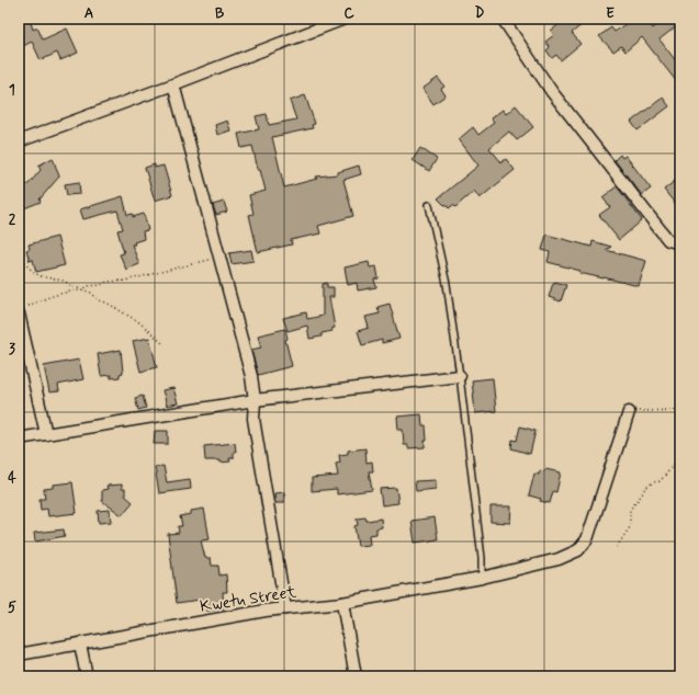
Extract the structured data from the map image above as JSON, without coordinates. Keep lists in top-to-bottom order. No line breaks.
{"streets":{"street":["Kwetu Street"]},"grid":{"columns":["A","B","C","D","E"],"rows":["1","2","3","4","5"]}}
